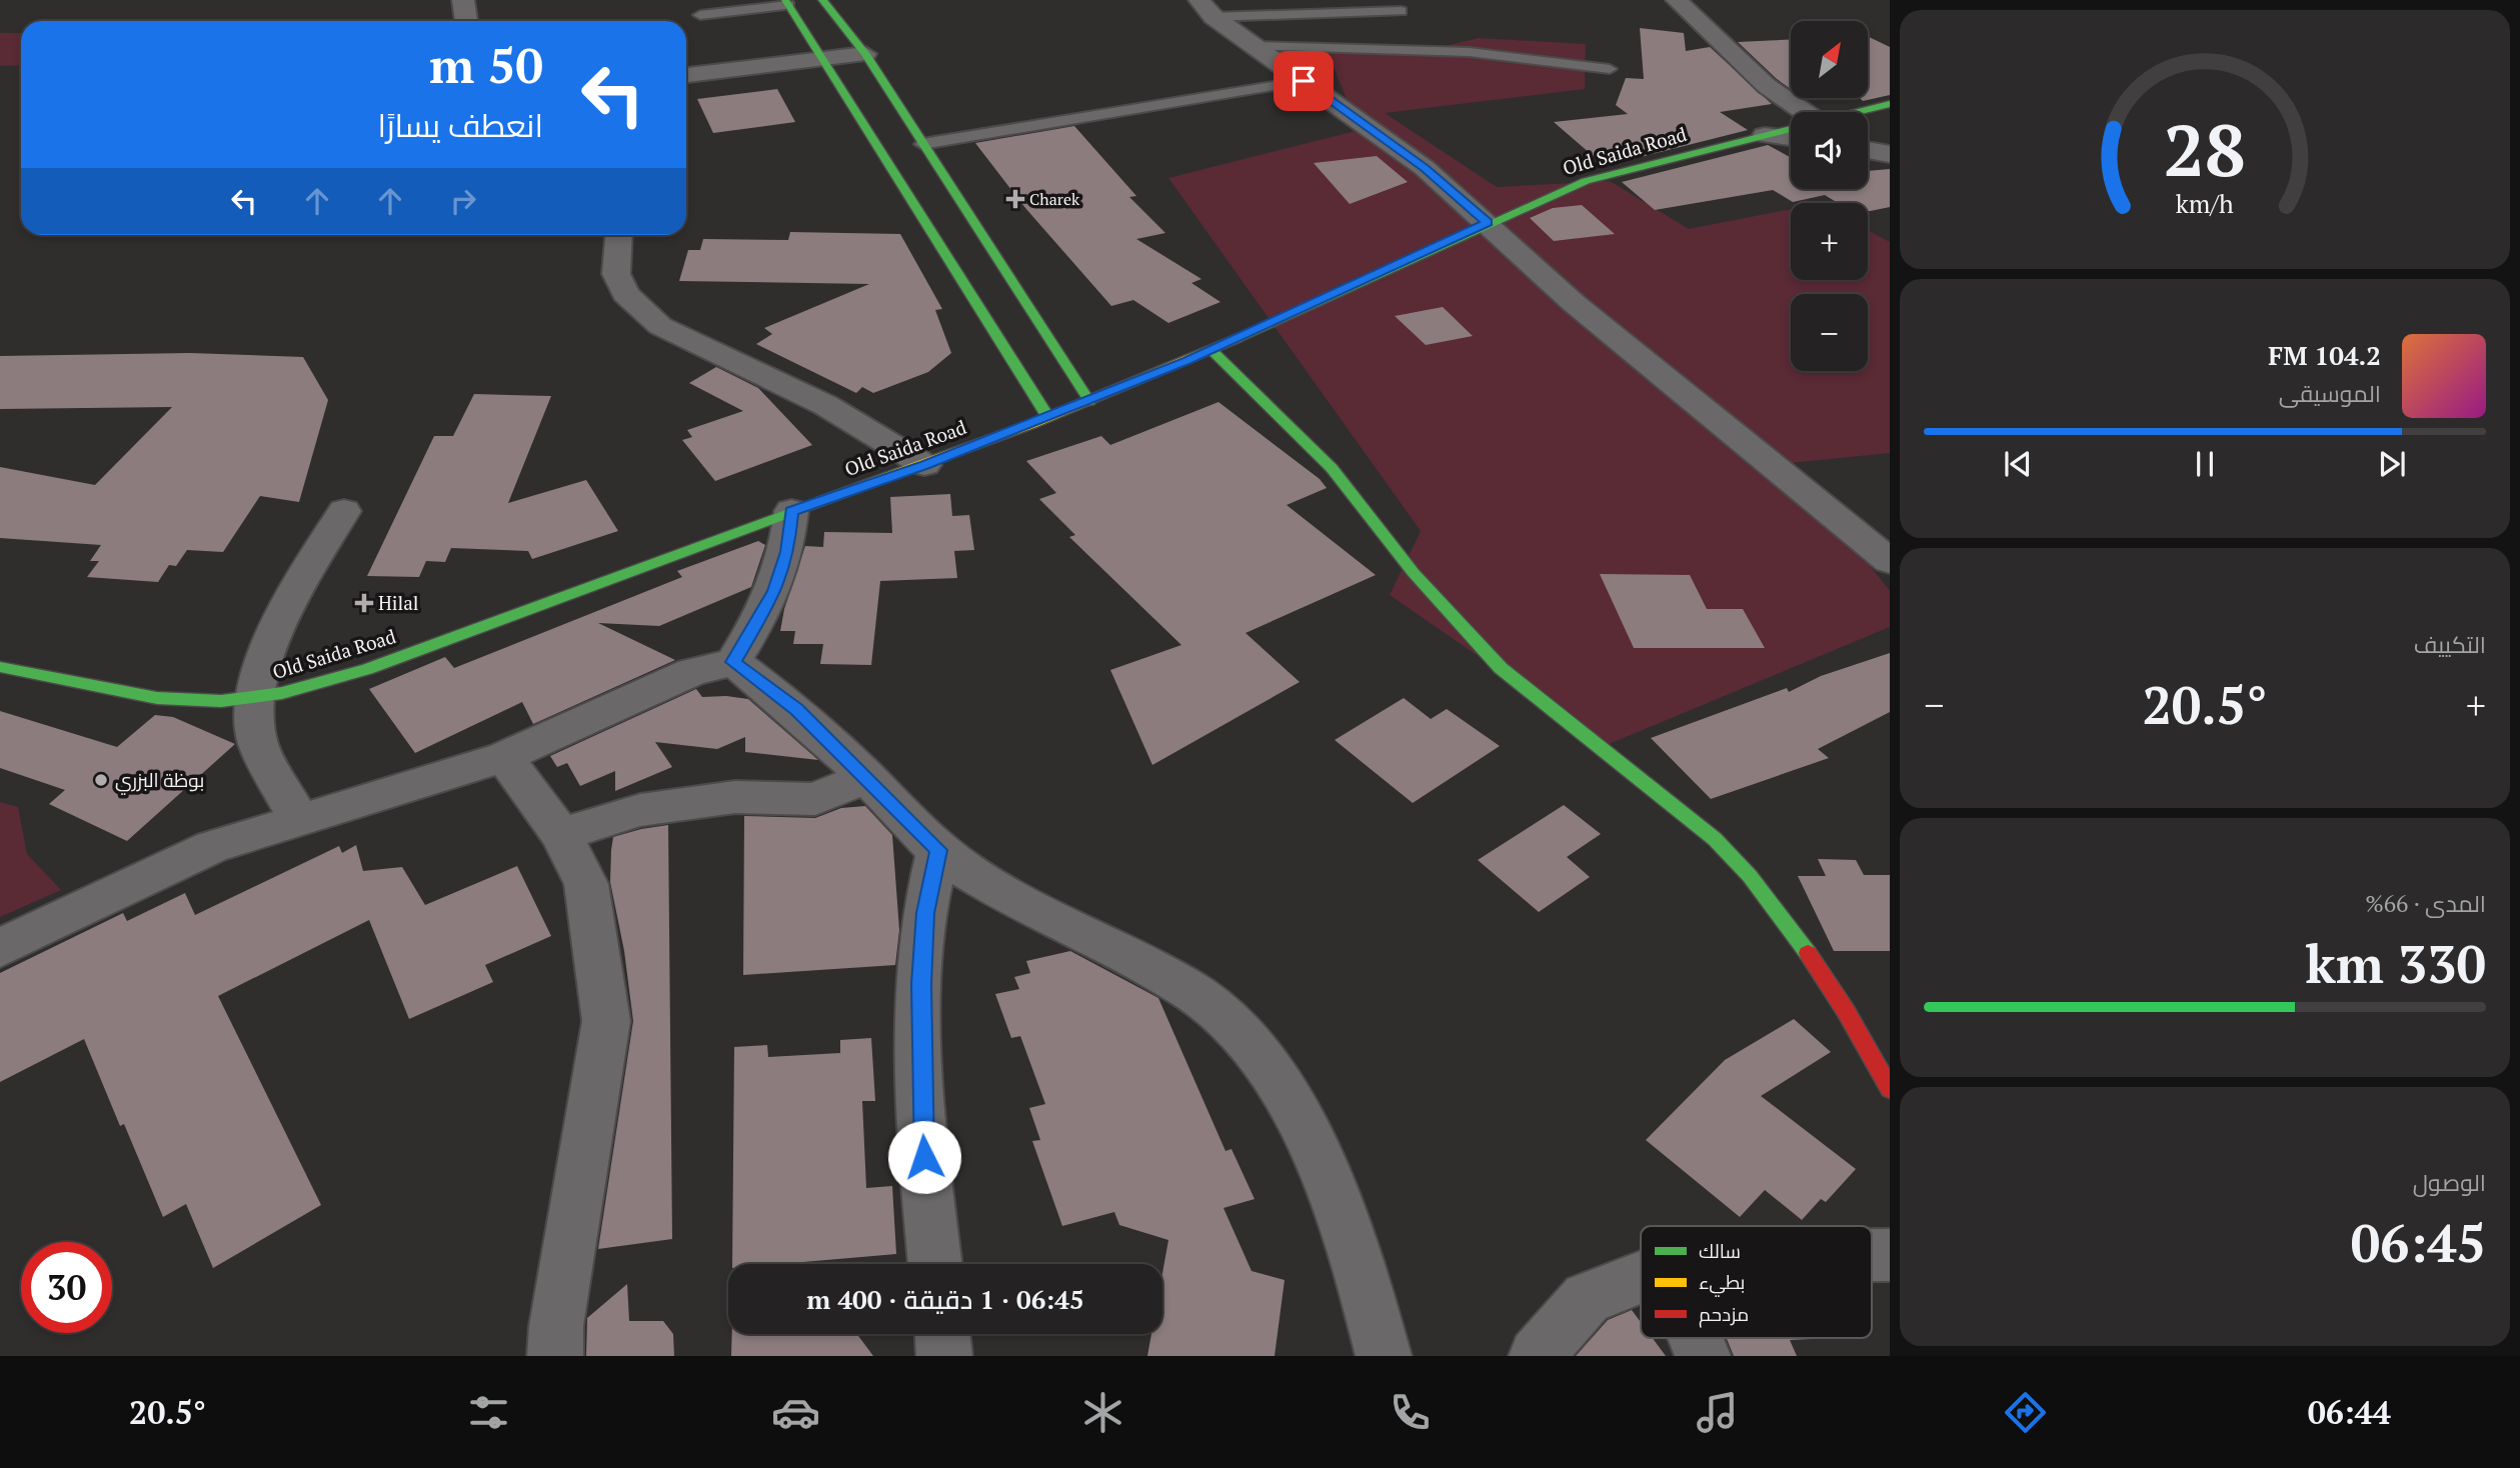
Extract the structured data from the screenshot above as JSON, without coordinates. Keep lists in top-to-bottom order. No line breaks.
{"streets":{"main road":["Old Saida Road"]},"places":{"health":["Charek","Hilal"],"other":["بوظة البزري"]},"legend":["سالك","بطيء","مزدحم"],"north":"top right","page":{"map_buttons":["+","−"],"turn":["50 m","انعطف يسارًا"],"song":["104.2 FM","الموسيقى"],"tile":["التكييف",["المدى · 66%","330 km"],["الوصول","06:45"]],"heat":["−","20.5°","+"],"limit":"30","trip":"06:45 · 1 دقيقة · 400 m","tabs":["06:44","20.5°"],"gauge":["28","km/h"]}}
